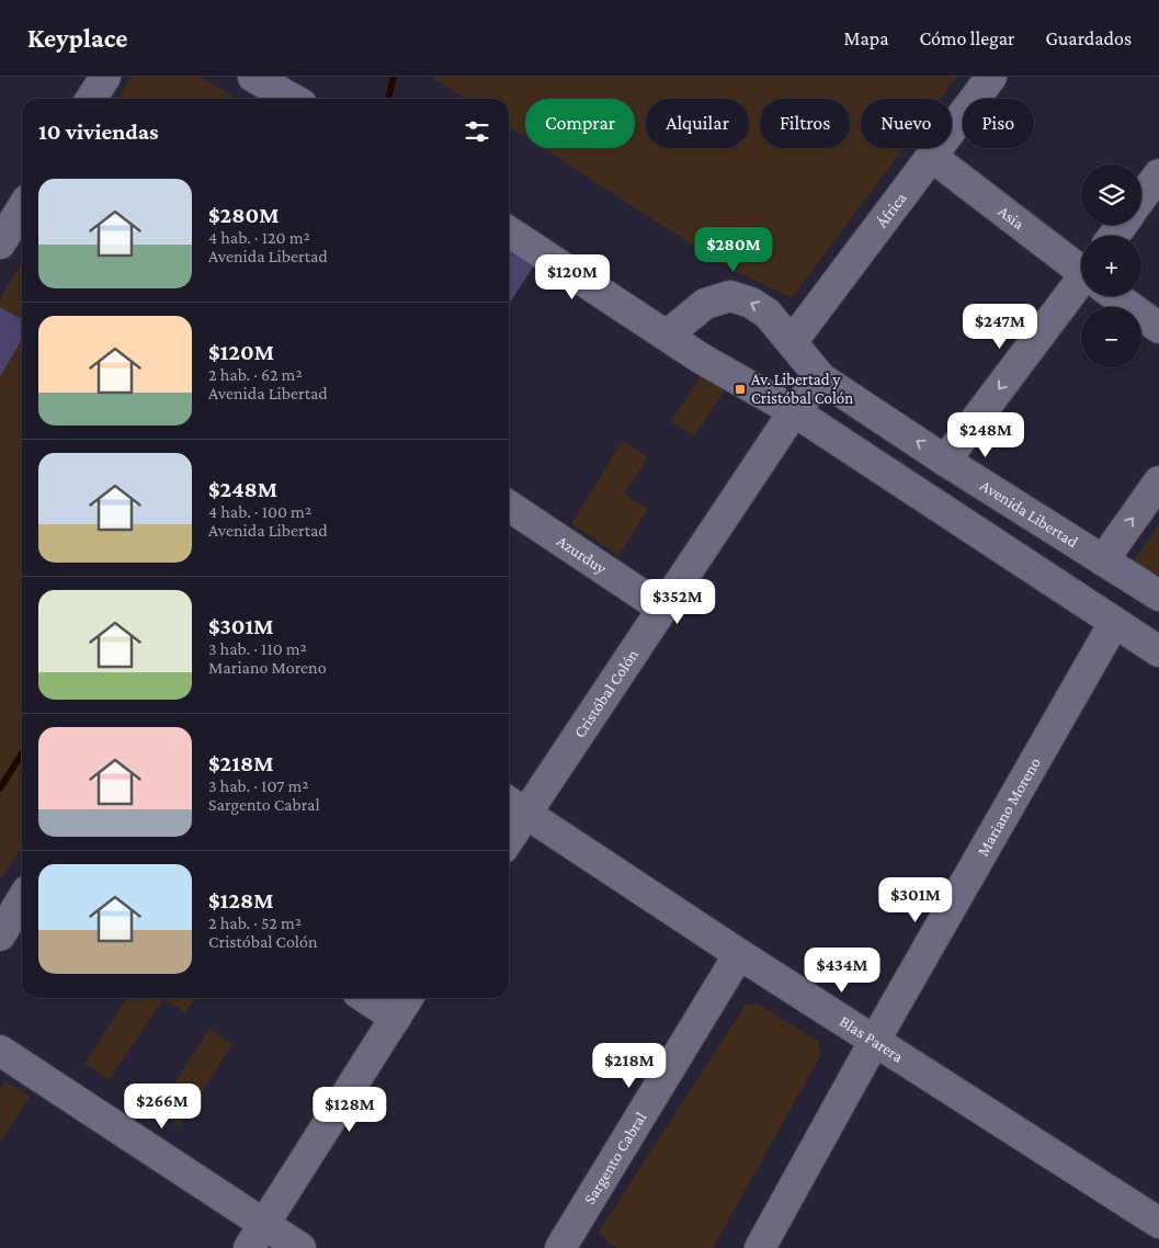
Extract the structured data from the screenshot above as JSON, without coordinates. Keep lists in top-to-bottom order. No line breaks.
{"streets":{"street":["África","Asia","Avenida Libertad","Azurduy","Cristóbal Colón","Mariano Moreno","Blas Parera","Sargento Cabral"]},"crossings":[["África","Asia"],["África","Avenida Libertad"],["Avenida Libertad","Cristóbal Colón"],["Azurduy","Cristóbal Colón"],["Cristóbal Colón","Blas Parera"],["Mariano Moreno","Blas Parera"],["Blas Parera","Sargento Cabral"]],"places":{"transit":["Av. Libertad y Cristóbal Colón"]},"page":{"header":"Keyplace","nav":["Mapa","Cómo llegar","Guardados"],"chip":["Comprar","Alquilar","Filtros","Nuevo","Piso"],"heading":"10 viviendas","map_buttons":["+","−"],"list":[{"name":"$280M","note":"4 hab. · 120 m² · Avenida Libertad"},{"name":"$120M","note":"2 hab. · 62 m² · Avenida Libertad"},{"name":"$248M","note":"4 hab. · 100 m² · Avenida Libertad"},{"name":"$301M","note":"3 hab. · 110 m² · Mariano Moreno"},{"name":"$218M","note":"3 hab. · 107 m² · Sargento Cabral"},{"name":"$128M","note":"2 hab. · 52 m² · Cristóbal Colón"}],"price":["$280M","$120M","$247M","$248M","$352M","$301M","$434M","$218M","$266M","$128M"]}}
